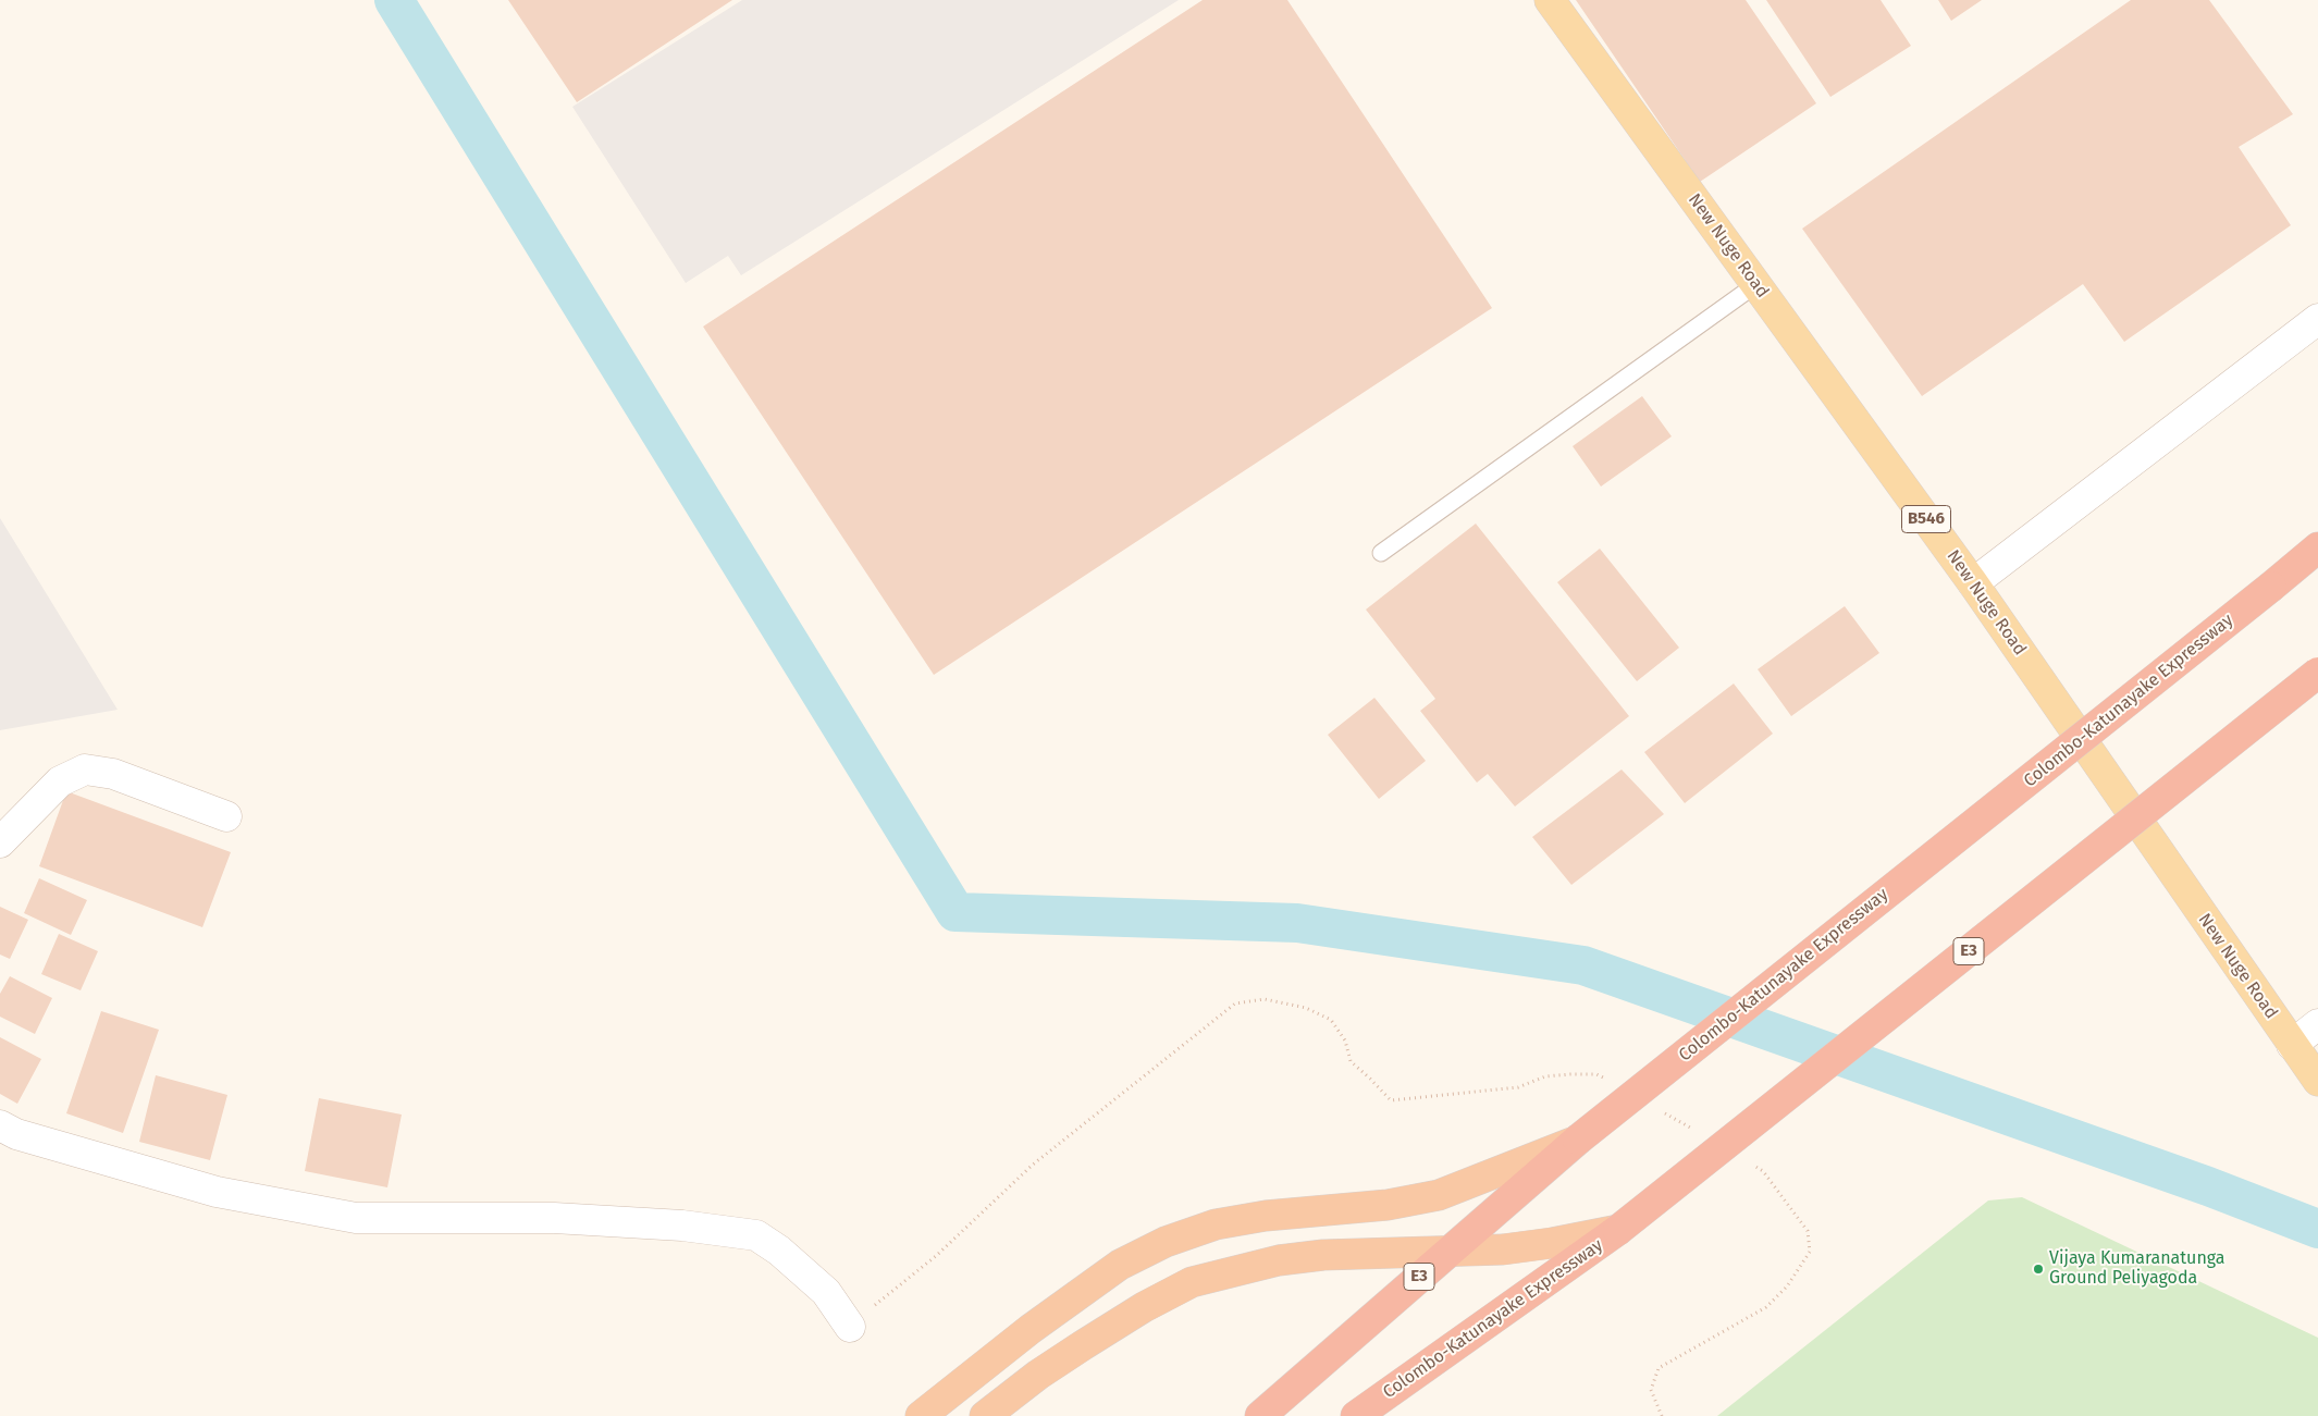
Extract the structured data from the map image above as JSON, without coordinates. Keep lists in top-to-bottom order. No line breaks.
{"streets":{"highway":["Colombo-Katunayake Expressway","E3"],"main road":["New Nuge Road","B546"]},"places":["Vijaya Kumaranatunga Ground Peliyagoda"]}
